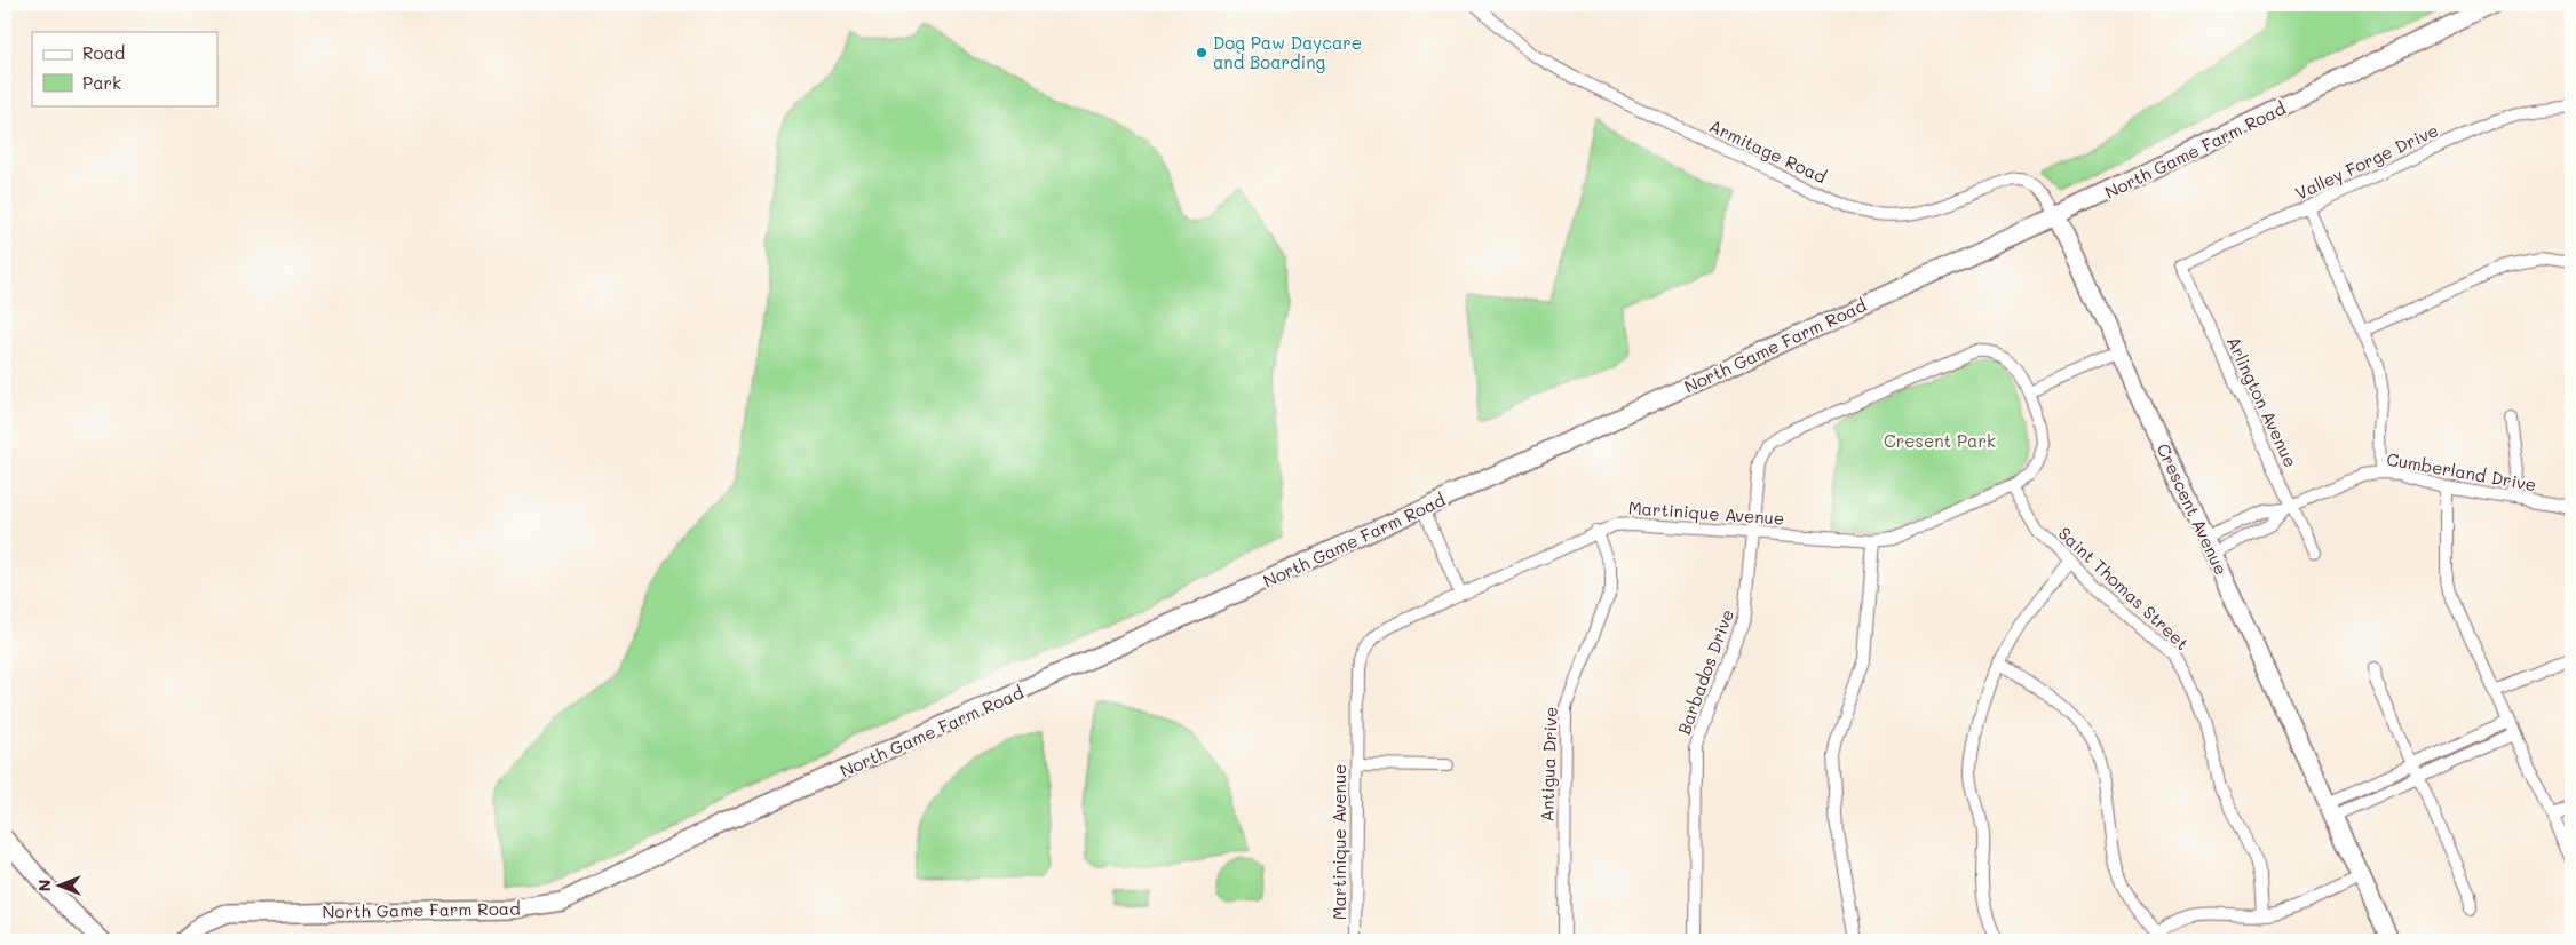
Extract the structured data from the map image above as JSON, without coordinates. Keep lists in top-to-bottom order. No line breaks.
{"streets":{"main road":["North Game Farm Road","Crescent Avenue"],"street":["Armitage Road","Valley Forge Drive","Arlington Avenue","Cumberland Drive","Martinique Avenue","Saint Thomas Street","Barbados Drive","Antigua Drive"]},"crossings":[["North Game Farm Road","Armitage Road"],["North Game Farm Road","Crescent Avenue"],["Armitage Road","Crescent Avenue"],["Valley Forge Drive","Arlington Avenue"],["Arlington Avenue","Cumberland Drive"],["Cumberland Drive","Crescent Avenue"],["Martinique Avenue","Saint Thomas Street"],["Martinique Avenue","Barbados Drive"],["Martinique Avenue","Antigua Drive"]],"parks":["Cresent Park"],"places":["Dog Paw Daycare and Boarding"],"legend":["Road","Park"],"north":"left"}
